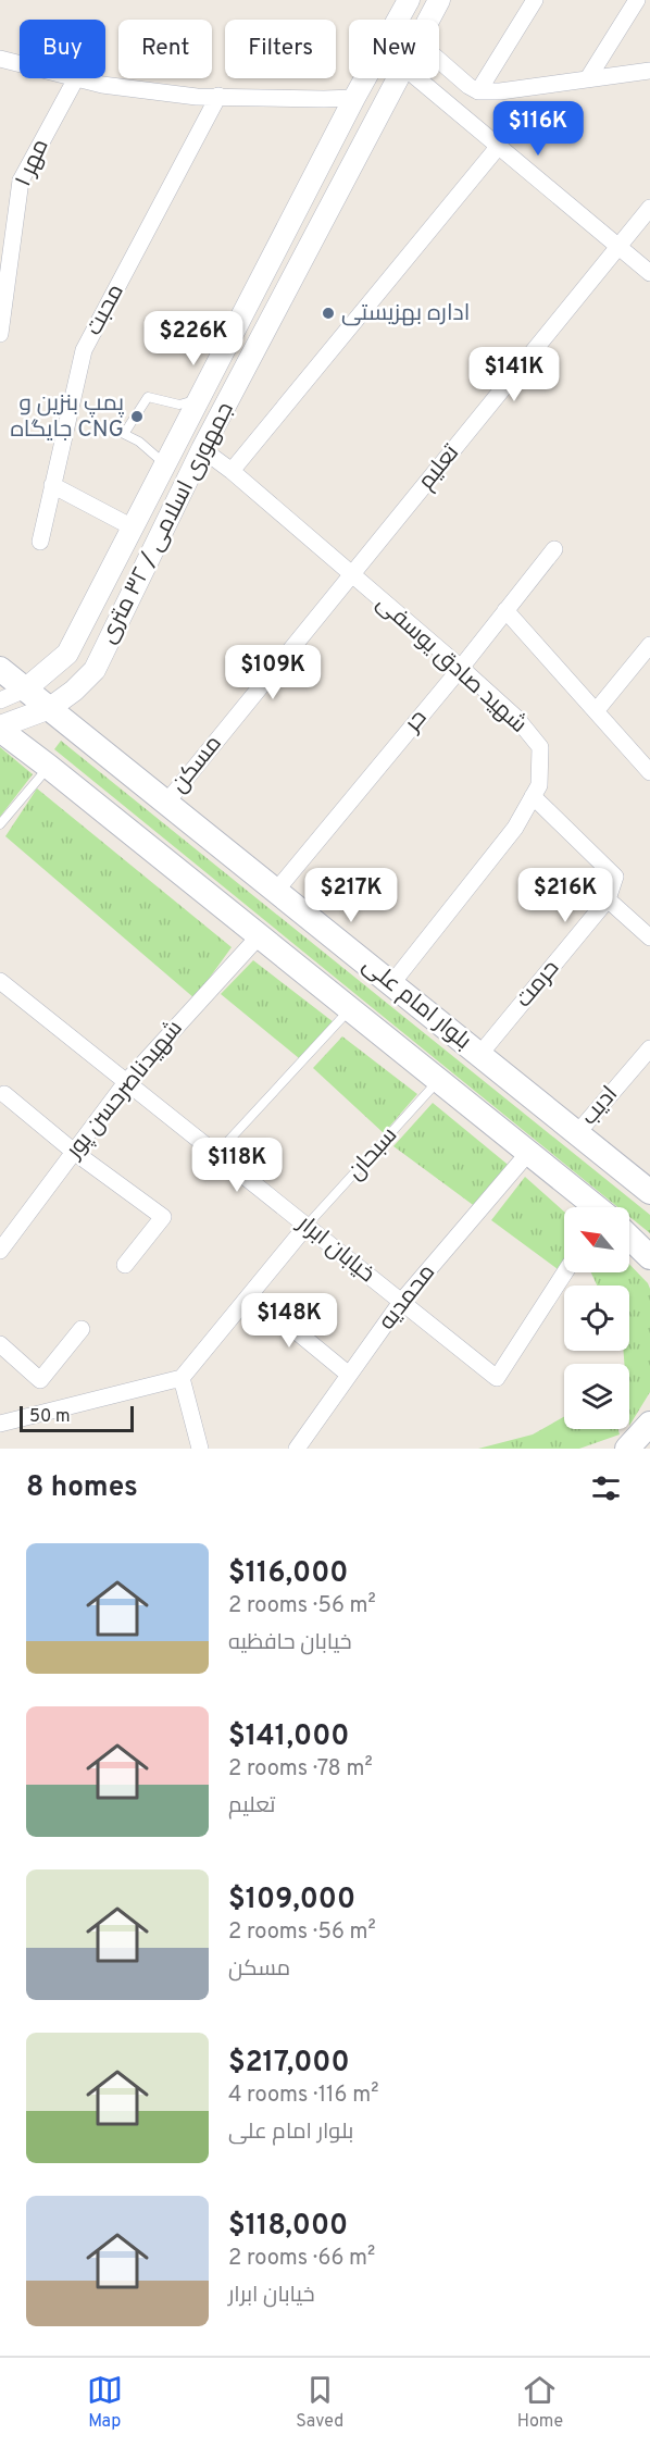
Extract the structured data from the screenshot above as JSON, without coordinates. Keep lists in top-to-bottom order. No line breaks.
{"streets":{"main road":["بلوار امام علی"],"street":["مهر ۱","محبت","تعلیم","جمهوری اسلامی / ۳۲ متری","شهید صادق یوسفی","حر","مسکن","حرمت","شهیدناصرحسن پور","ادیب","خیابان ابرار","محمدیه"],"lane":["سبحان"]},"crossings":[["تعلیم","شهید صادق یوسفی"],["تعلیم","مسکن"],["جمهوری اسلامی / ۳۲ متری","شهید صادق یوسفی"],["جمهوری اسلامی / ۳۲ متری","بلوار امام علی"],["شهید صادق یوسفی","حر"],["شهید صادق یوسفی","مسکن"],["شهید صادق یوسفی","بلوار امام علی"],["حر","بلوار امام علی"],["مسکن","بلوار امام علی"],["حرمت","بلوار امام علی"],["بلوار امام علی","شهیدناصرحسن پور"],["بلوار امام علی","ادیب"],["بلوار امام علی","سبحان"],["بلوار امام علی","محمدیه"],["شهیدناصرحسن پور","خیابان ابرار"],["سبحان","خیابان ابرار"],["خیابان ابرار","محمدیه"]],"places":["اداره بهزیستی","پمپ بنزین و جایگاه CNG"],"scale_bar":"50 m","north":"top left","page":{"chip":["Buy","Rent","Filters","New"],"price":["$116K","$226K","$141K","$109K","$217K","$216K","$118K","$148K"],"scale":"50 m","heading":"8 homes","list":[{"name":"$116,000","note":"2 rooms · 56 m² · خیابان حافظیه"},{"name":"$141,000","note":"2 rooms · 78 m² · تعلیم"},{"name":"$109,000","note":"2 rooms · 56 m² · مسکن"},{"name":"$217,000","note":"4 rooms · 116 m² · بلوار امام علی"},{"name":"$118,000","note":"2 rooms · 66 m² · خیابان ابرار"}],"tabs":["Map","Saved","Home"]}}
